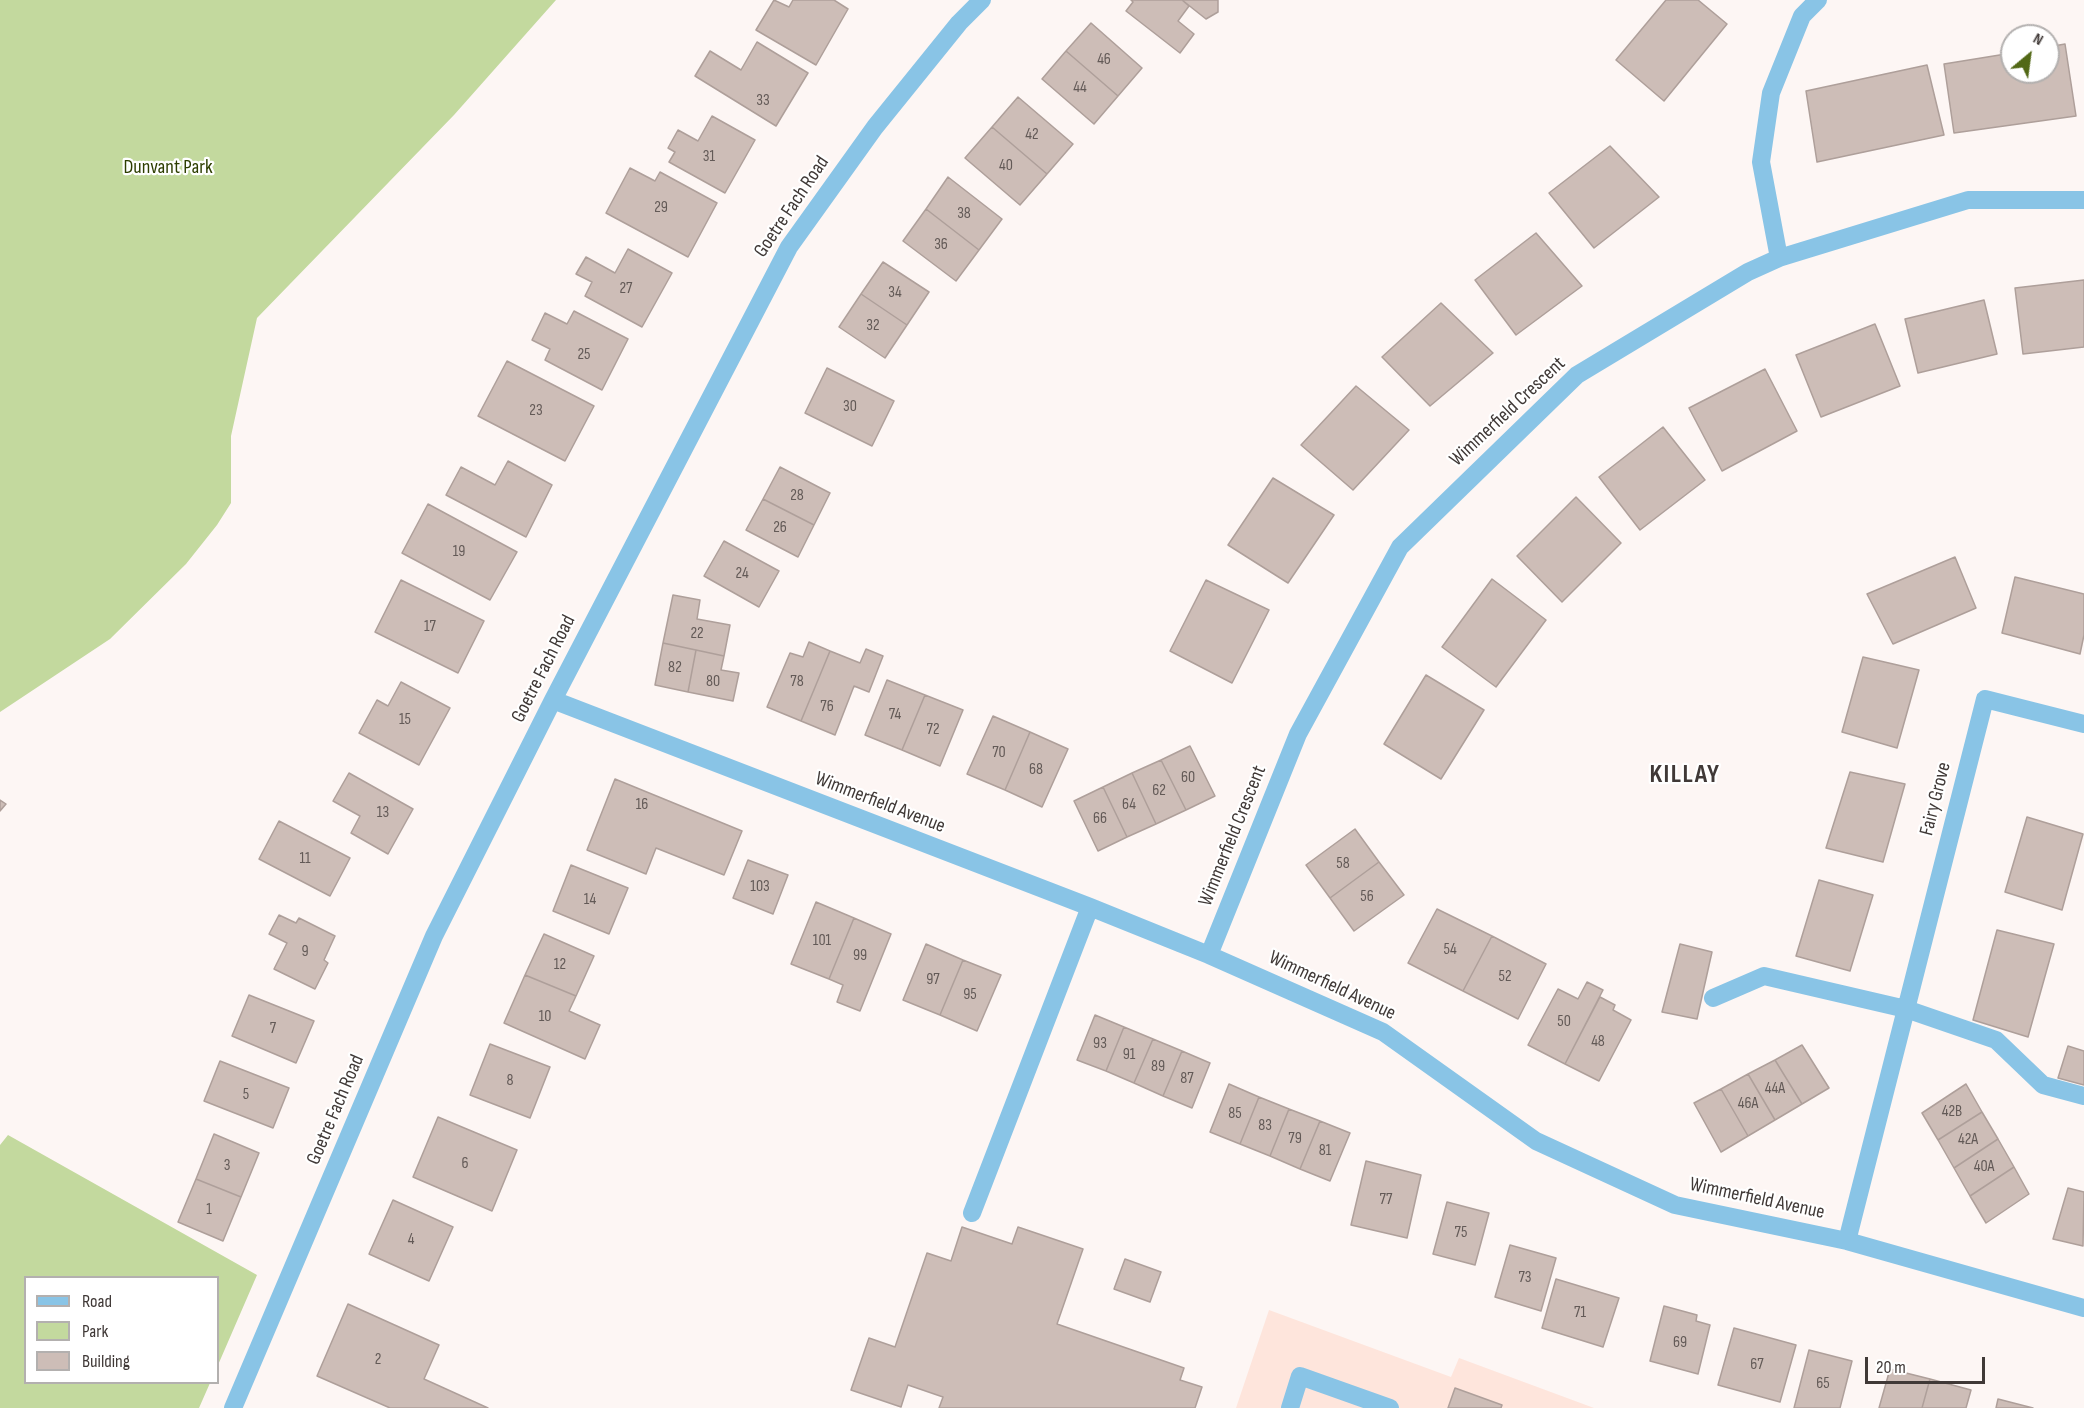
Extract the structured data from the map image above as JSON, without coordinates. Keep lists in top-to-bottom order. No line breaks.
{"streets":{"street":["Goetre Fach Road","Wimmerfield Crescent","Fairy Grove","Wimmerfield Avenue"]},"crossings":[["Goetre Fach Road","Wimmerfield Avenue"],["Wimmerfield Crescent","Wimmerfield Avenue"],["Fairy Grove","Wimmerfield Avenue"]],"districts":["KILLAY"],"parks":["Dunvant Park"],"house_numbers":["46","44","33","42","31","40","29","38","36","27","34","32","25","30","23","28","26","19","24","17","22","82","80","78","76","74","15","72","70","68","60","62","16","64","13","66","11","58","103","56","14","101","54","9","99","12","52","97","95","10","50","7","48","93","91","89","87","8","44A","5","46A","42B","85","83","79","42A","81","6","3","40A","77","1","75","4","73","71","69","2","67","65"],"legend":["Road","Park","Building"],"scale_bar":"20 m","north":"top right"}
